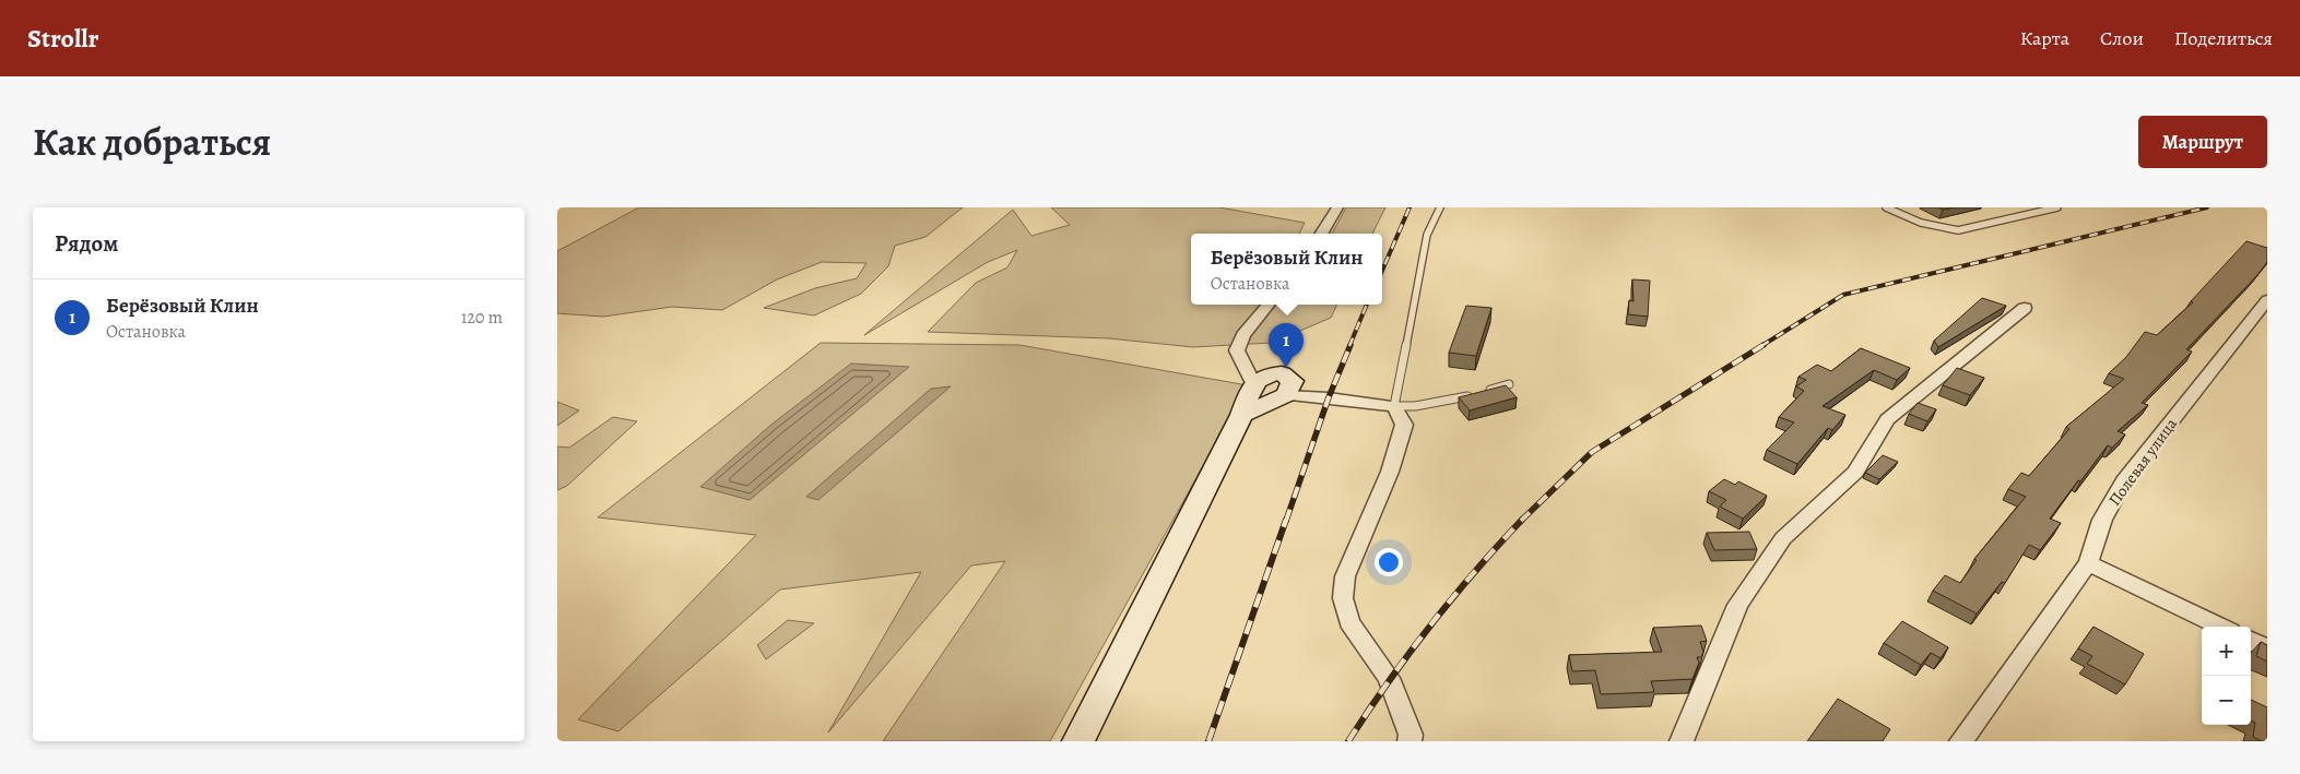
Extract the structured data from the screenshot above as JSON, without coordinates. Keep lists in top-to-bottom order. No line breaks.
{"streets":{"street":["Полевая улица"]},"page":{"header":"Strollr","nav":["Карта","Слои","Поделиться"],"title":"Как добраться","buttons":"Маршрут","heading":"Рядом","popup":["Берёзовый Клин","Остановка"],"list":[{"mark":"1","name":"Берёзовый Клин","note":"Остановка","value":"120 m"}],"pins":"1","map_buttons":["+","−"]}}
